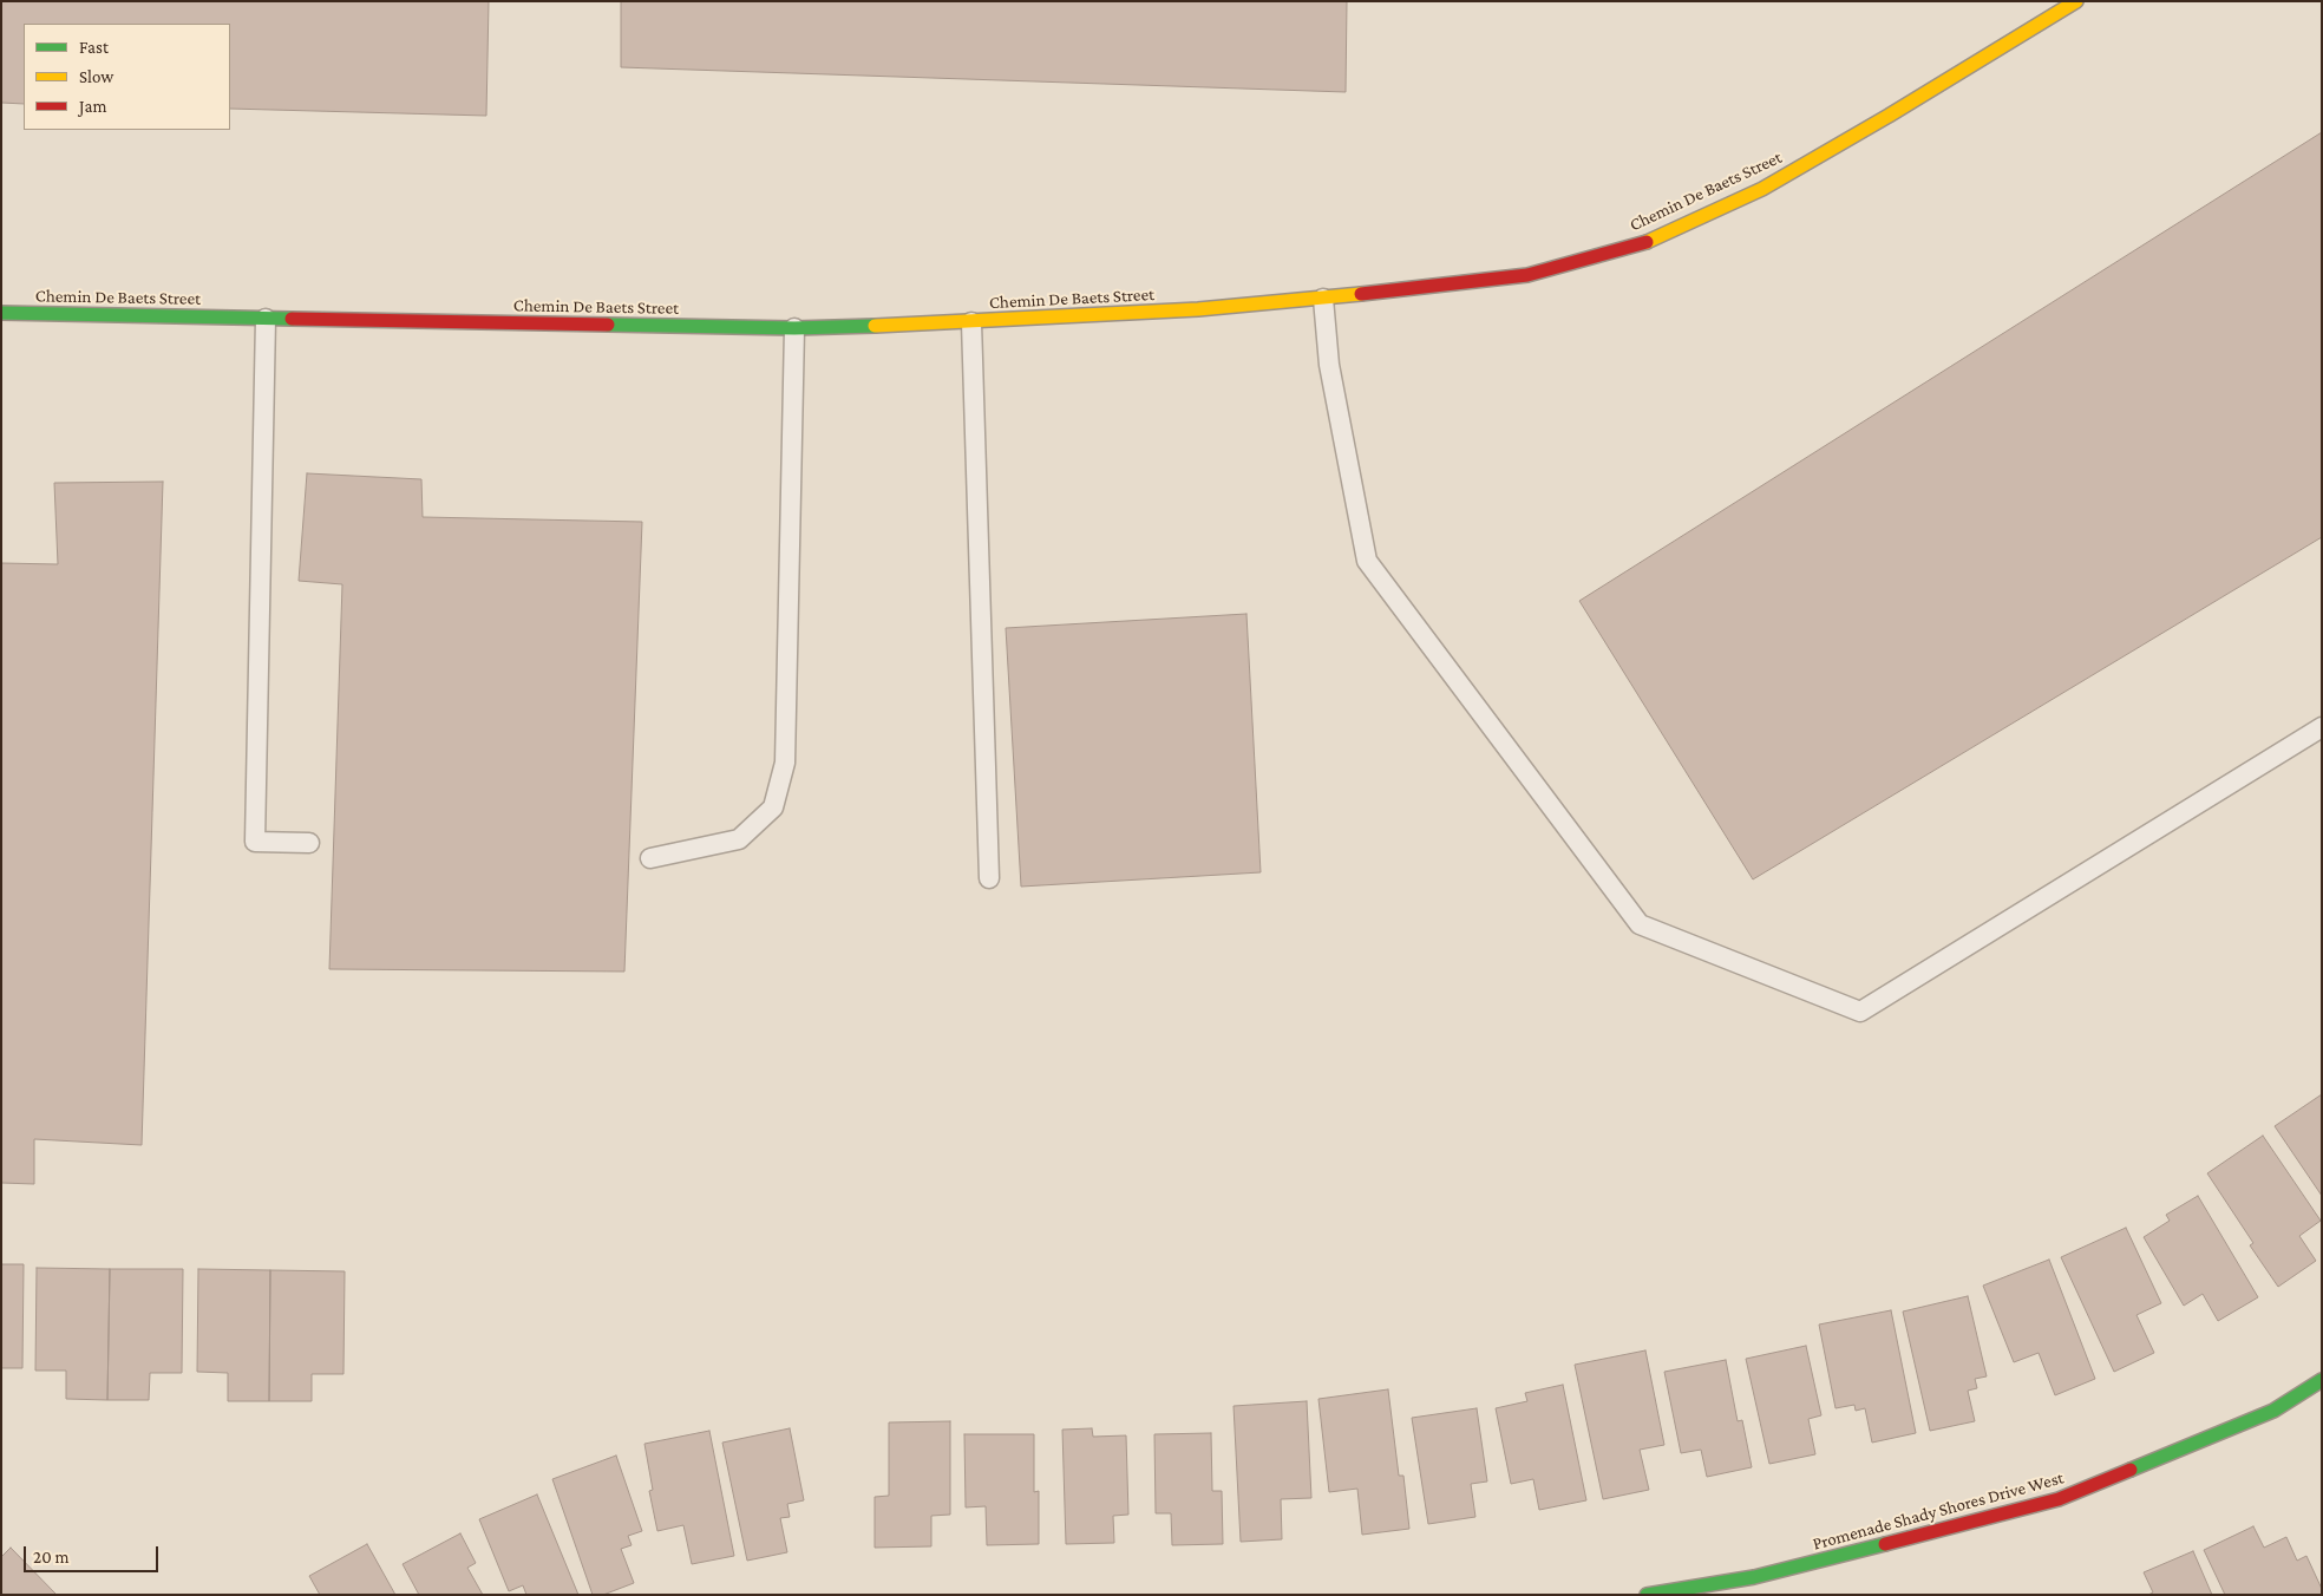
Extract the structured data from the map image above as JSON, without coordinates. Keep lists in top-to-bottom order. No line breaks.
{"streets":{"street":["Chemin De Baets Street","Promenade Shady Shores Drive West"]},"legend":["Fast","Slow","Jam"],"scale_bar":"20 m"}
